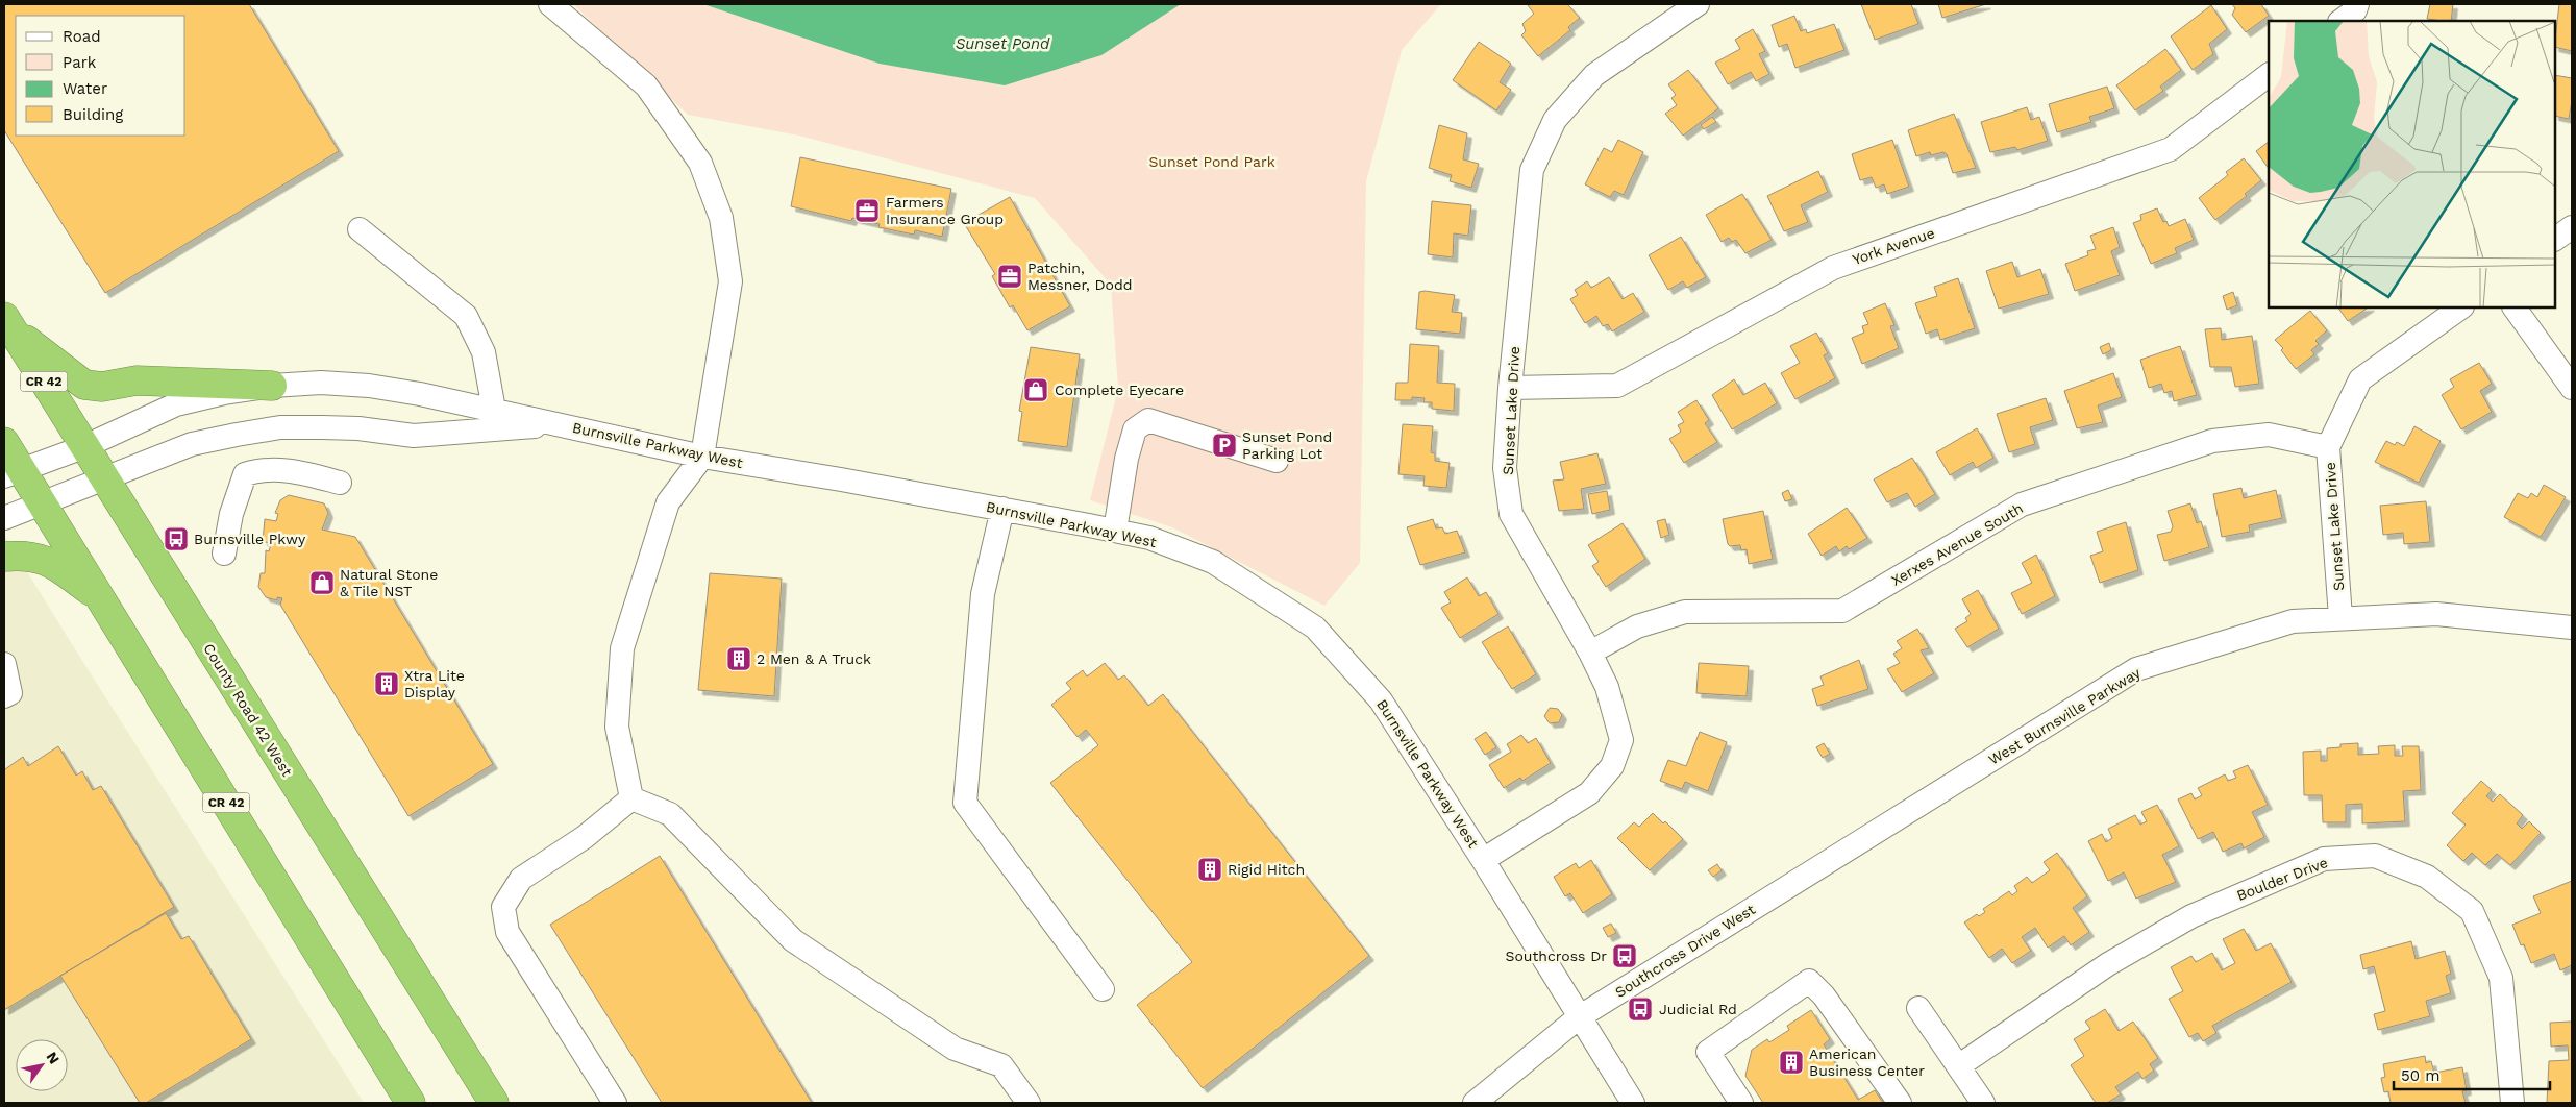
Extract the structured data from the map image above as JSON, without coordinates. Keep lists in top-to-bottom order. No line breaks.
{"streets":{"highway":["CR 42","County Road 42 West"],"street":["York Avenue","Sunset Lake Drive","Burnsville Parkway West","Xerxes Avenue South","West Burnsville Parkway","Boulder Drive","Southcross Drive West"]},"crossings":[["York Avenue","Sunset Lake Drive"],["CR 42","Burnsville Parkway West"],["Sunset Lake Drive","Burnsville Parkway West"],["Sunset Lake Drive","Xerxes Avenue South"],["Sunset Lake Drive","West Burnsville Parkway"],["Burnsville Parkway West","County Road 42 West"],["Burnsville Parkway West","Southcross Drive West"],["West Burnsville Parkway","Southcross Drive West"]],"water":["Sunset Pond"],"parks":["Sunset Pond Park"],"places":{"office":["Farmers Insurance Group","Patchin, Messner, Dodd"],"shop":["Complete Eyecare","Natural Stone & Tile NST"],"parking":["Sunset Pond Parking Lot"],"bus stop":["Burnsville Pkwy","Southcross Dr","Judicial Rd"],"building":["2 Men & A Truck","Xtra Lite Display","Rigid Hitch","American Business Center"]},"legend":["Road","Park","Water","Building"],"scale_bar":"50 m","north":"top right"}
